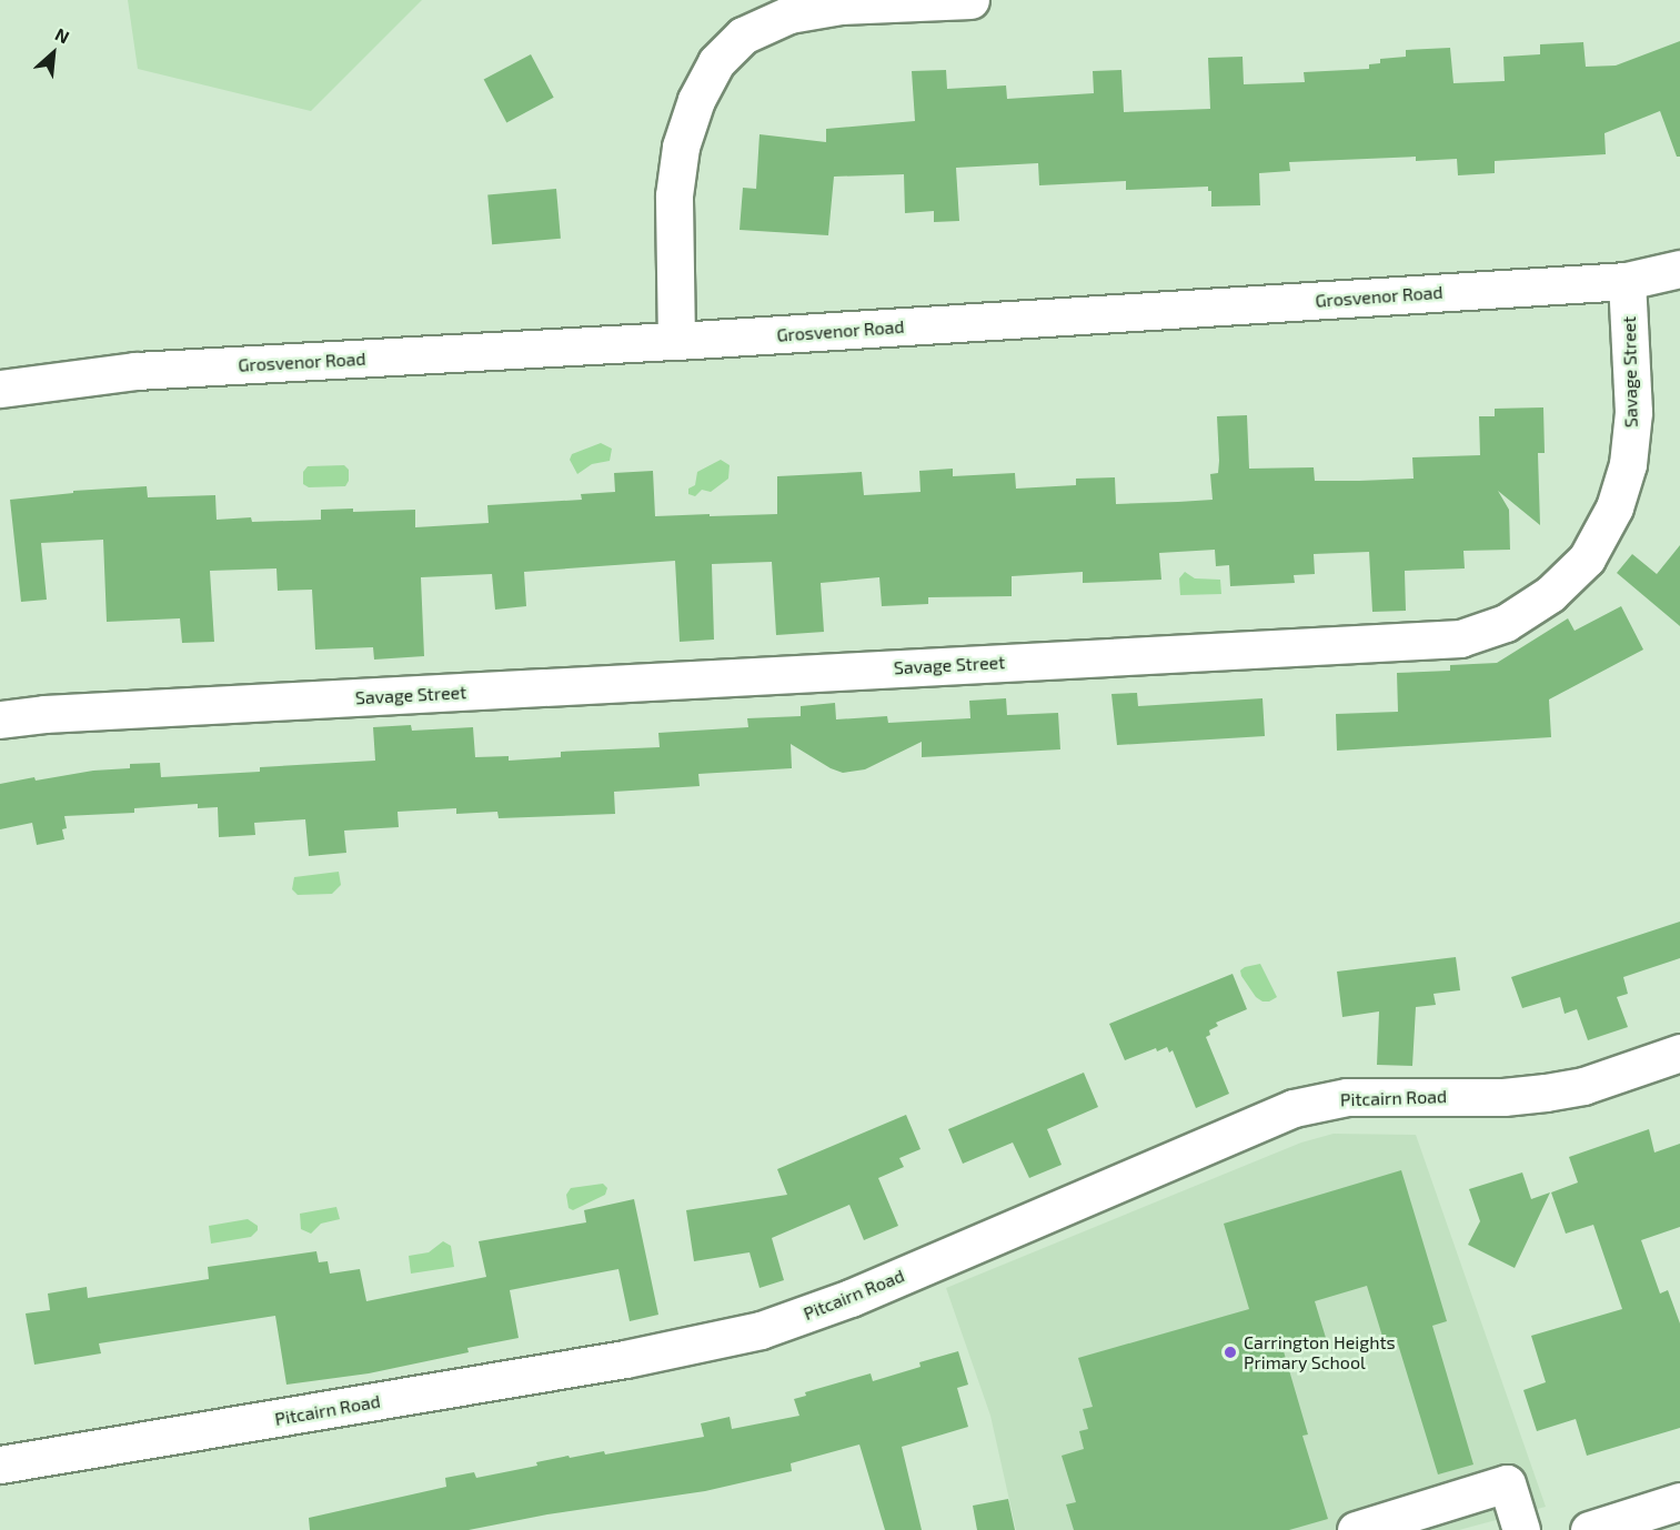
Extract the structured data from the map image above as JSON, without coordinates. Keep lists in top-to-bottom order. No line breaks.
{"streets":{"street":["Grosvenor Road","Savage Street","Pitcairn Road"]},"crossings":[["Grosvenor Road","Savage Street"]],"places":["Carrington Heights Primary School"],"north":"top right"}
